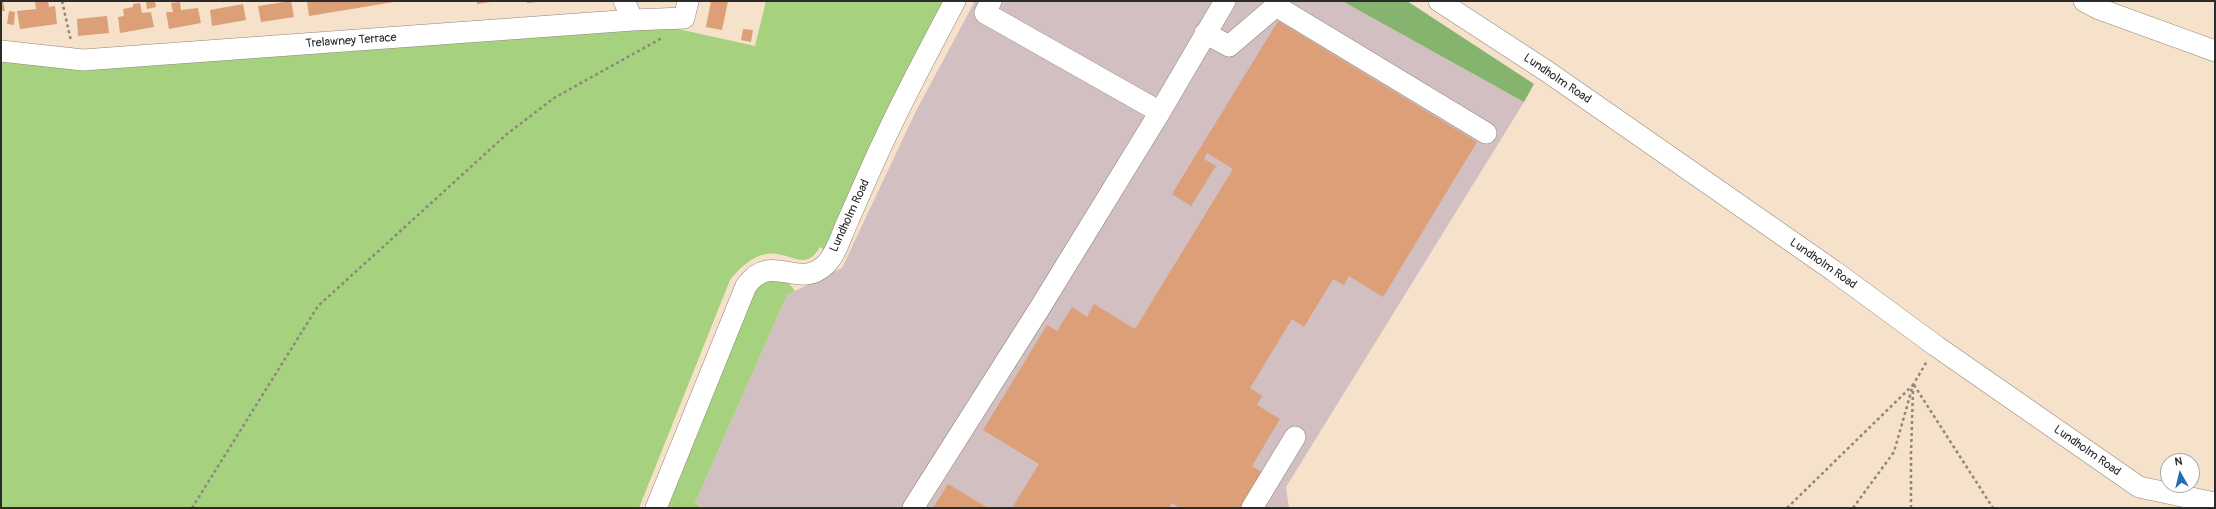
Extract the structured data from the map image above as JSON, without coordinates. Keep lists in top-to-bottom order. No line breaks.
{"streets":{"street":["Trelawney Terrace","Lundholm Road"]},"north":"top"}
